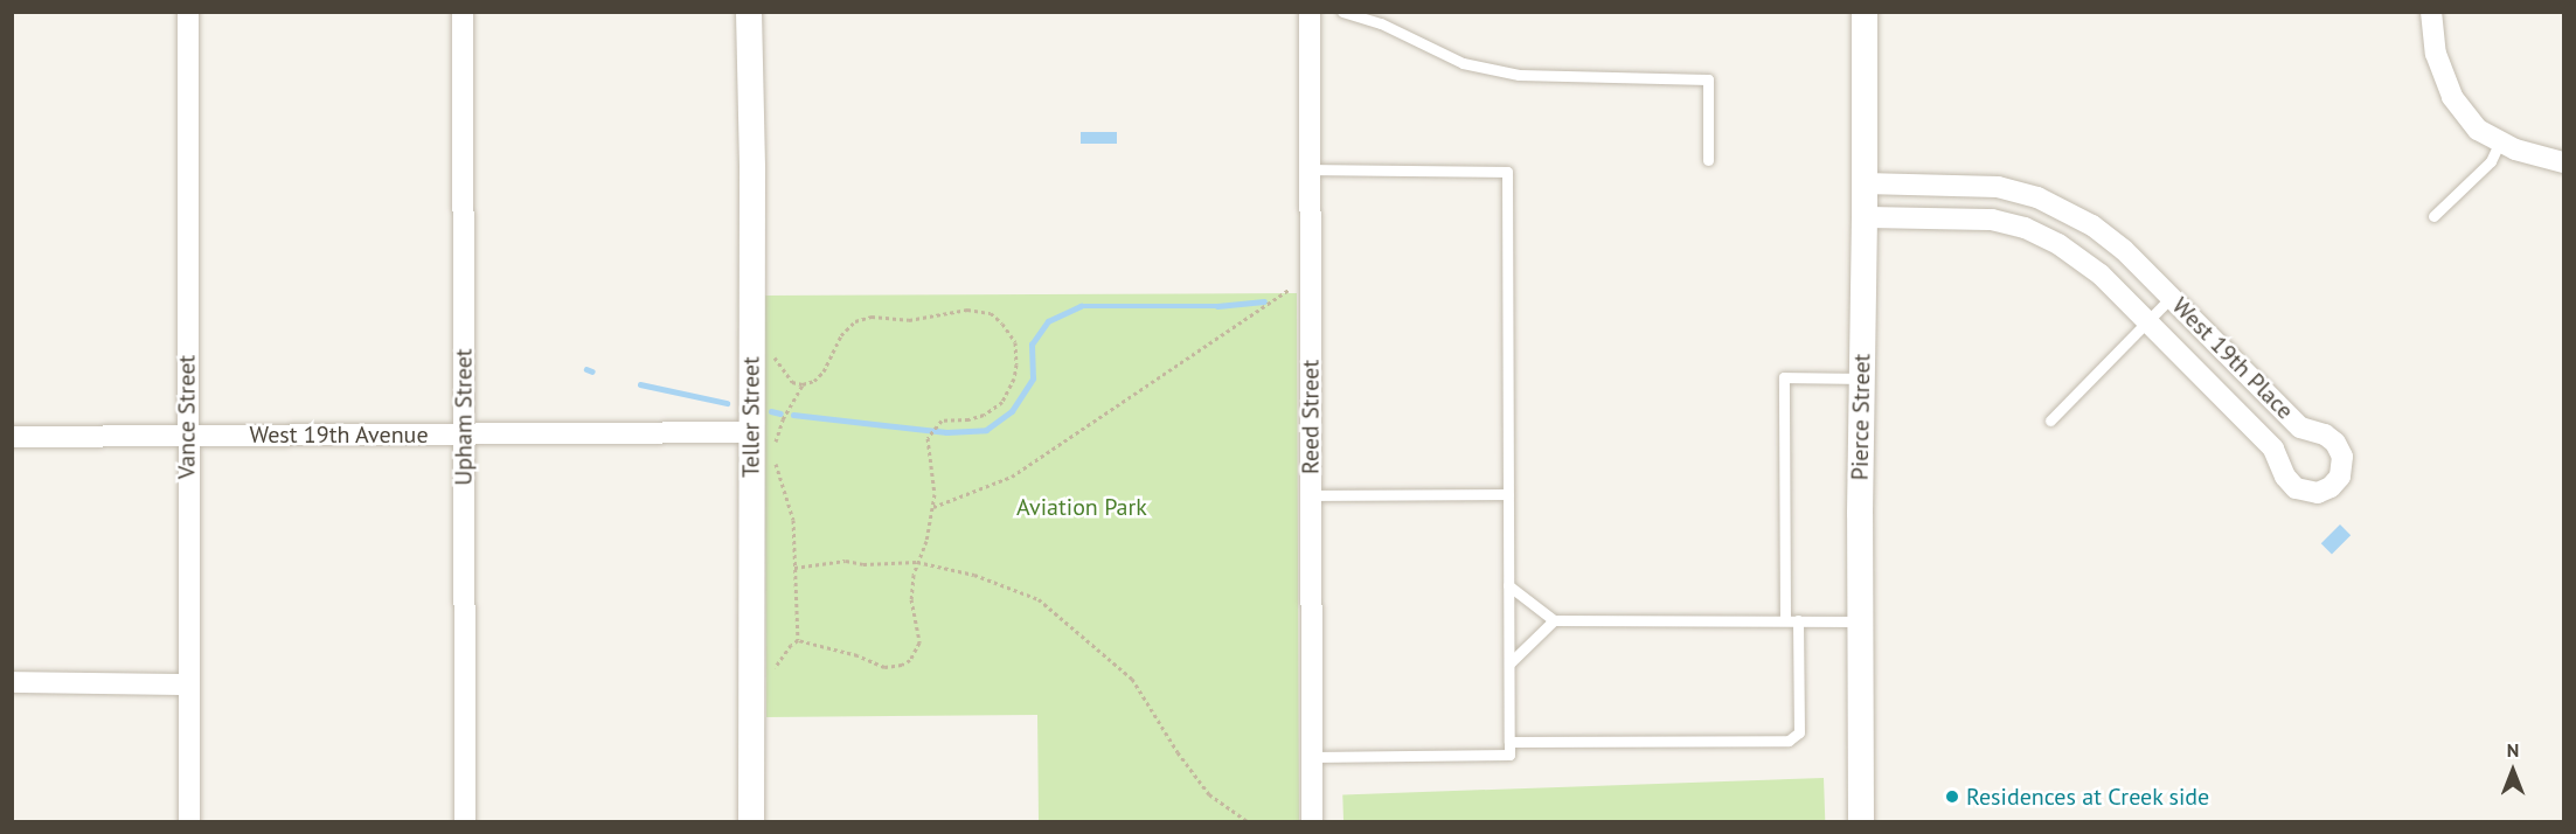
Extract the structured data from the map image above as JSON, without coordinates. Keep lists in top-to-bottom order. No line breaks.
{"streets":{"street":["West 19th Place","Vance Street","Upham Street","Teller Street","Reed Street","Pierce Street","West 19th Avenue"]},"crossings":[["West 19th Place","Pierce Street"],["Vance Street","West 19th Avenue"],["Upham Street","West 19th Avenue"],["Teller Street","West 19th Avenue"]],"parks":["Aviation Park"],"places":["Residences at Creek side"],"north":"top"}
